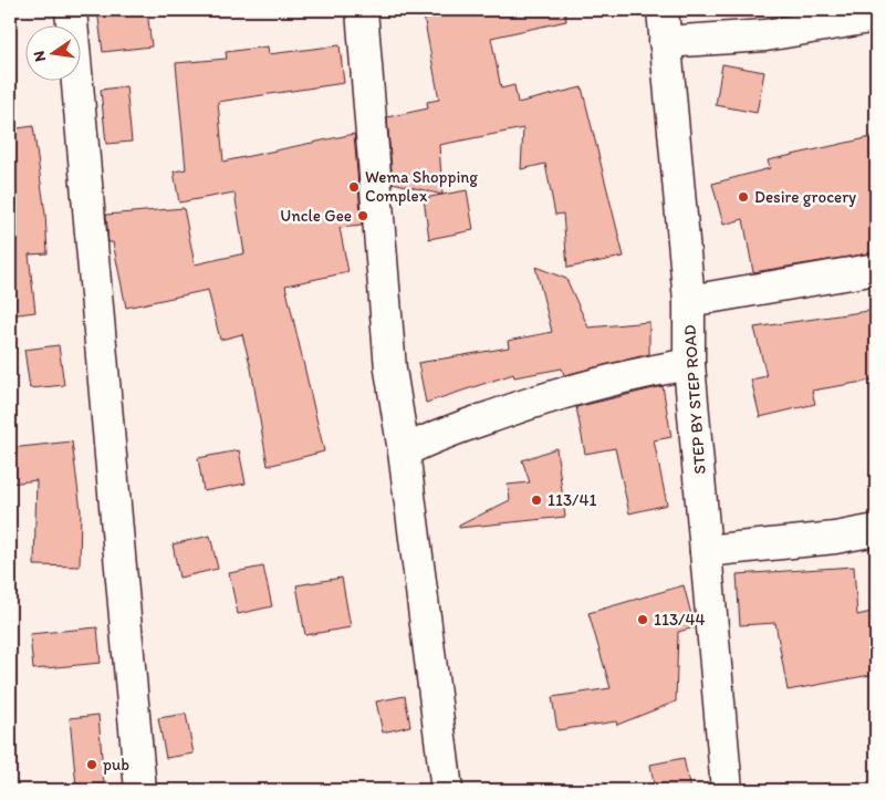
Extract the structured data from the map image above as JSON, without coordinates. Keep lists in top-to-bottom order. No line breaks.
{"streets":{"street":["STEP BY STEP ROAD"]},"places":["Wema Shopping Complex","Desire grocery","Uncle Gee","113/41","113/44","pub"],"north":"left"}
